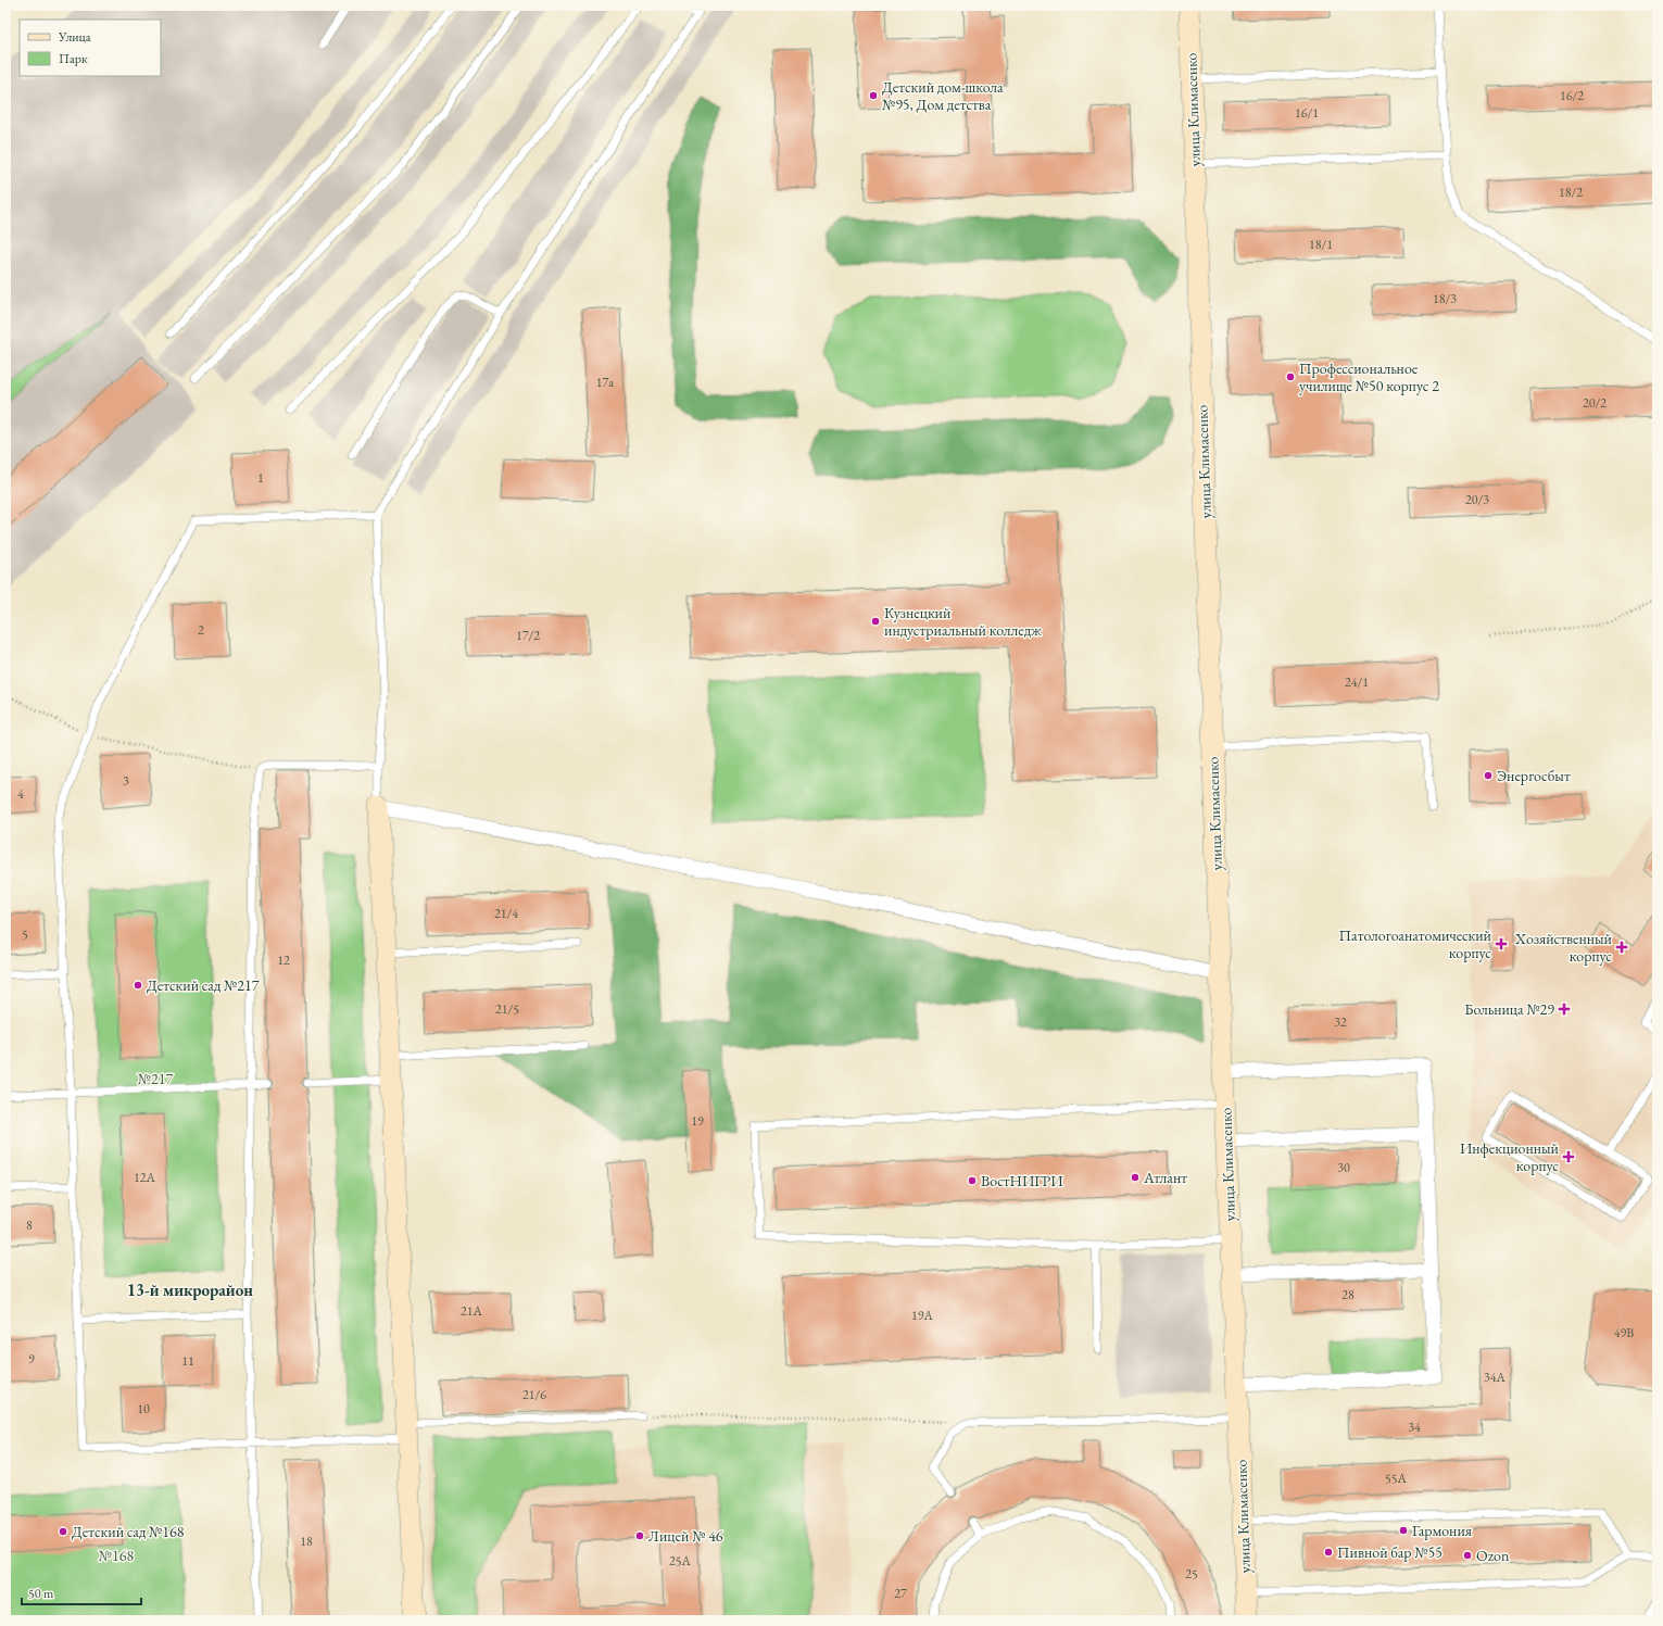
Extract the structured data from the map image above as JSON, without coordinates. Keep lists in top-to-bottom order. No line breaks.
{"streets":{"street":["улица Климасенко"]},"districts":["13-й микрорайон"],"parks":["№217","№168"],"places":{"other":["Детский дом-школа №95, Дом детства","Профессиональное училище №50 корпус 2","Кузнецкий индустриальный колледж","Энергосбыт","Детский сад №217","Атлант","ВостНИГРИ","Гармония","Детский сад №168","Лицей № 46","Пивной бар №55","Ozon"],"health":["Патологоанатомический корпус","Хозяйственный корпус","Больница №29","Инфекционный корпус"]},"house_numbers":["16/2","16/1","18/2","18/1","18/3","17а","20/2","1","20/3","2","17/2","24/1","3","4","21/4","5","12","21/5","32","19","30","12А","8","28","21А","19А","49В","9","11","34А","21/6","10","34","55А","18","25А","25","27"],"legend":["Улица","Парк"],"scale_bar":"50 m"}
